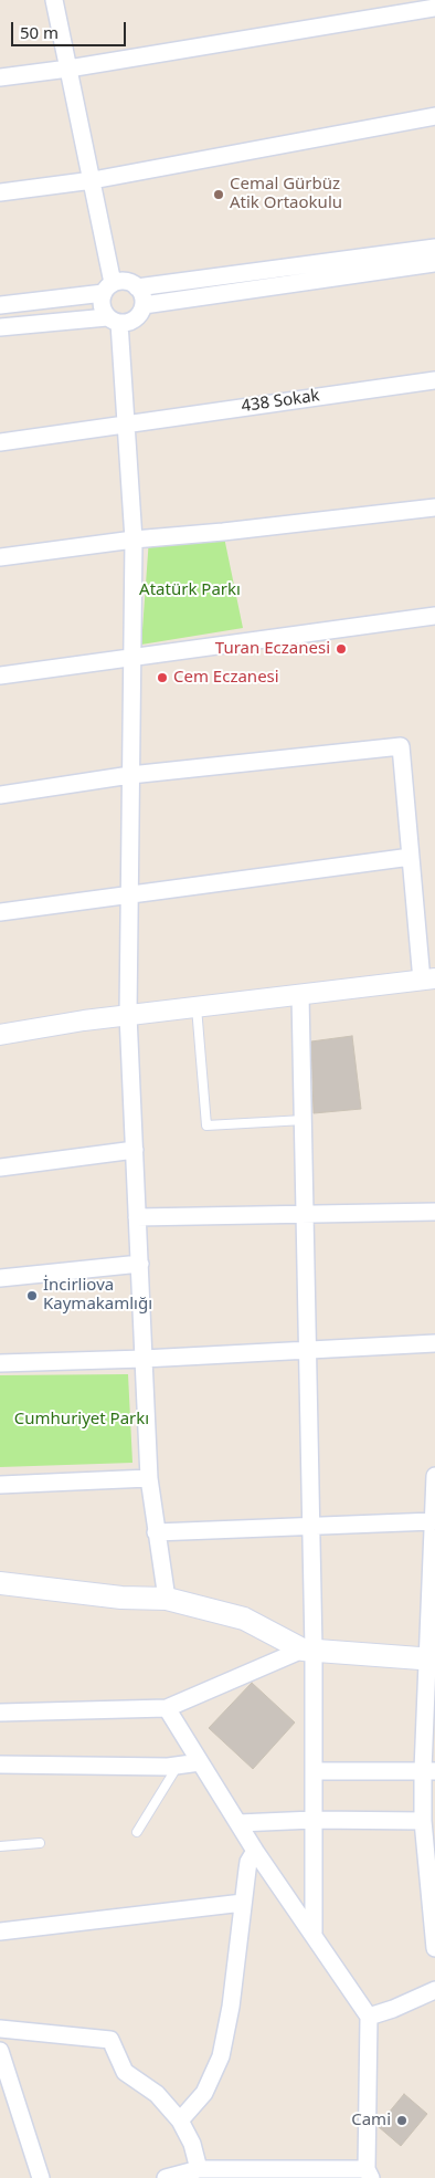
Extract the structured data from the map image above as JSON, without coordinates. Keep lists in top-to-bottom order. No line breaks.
{"streets":{"street":["438 Sokak"]},"parks":["Atatürk Parkı","Cumhuriyet Parkı"],"places":["Cemal Gürbüz Atik Ortaokulu","Turan Eczanesi","Cem Eczanesi","İncirliova Kaymakamlığı","Cami"],"scale_bar":"50 m"}
